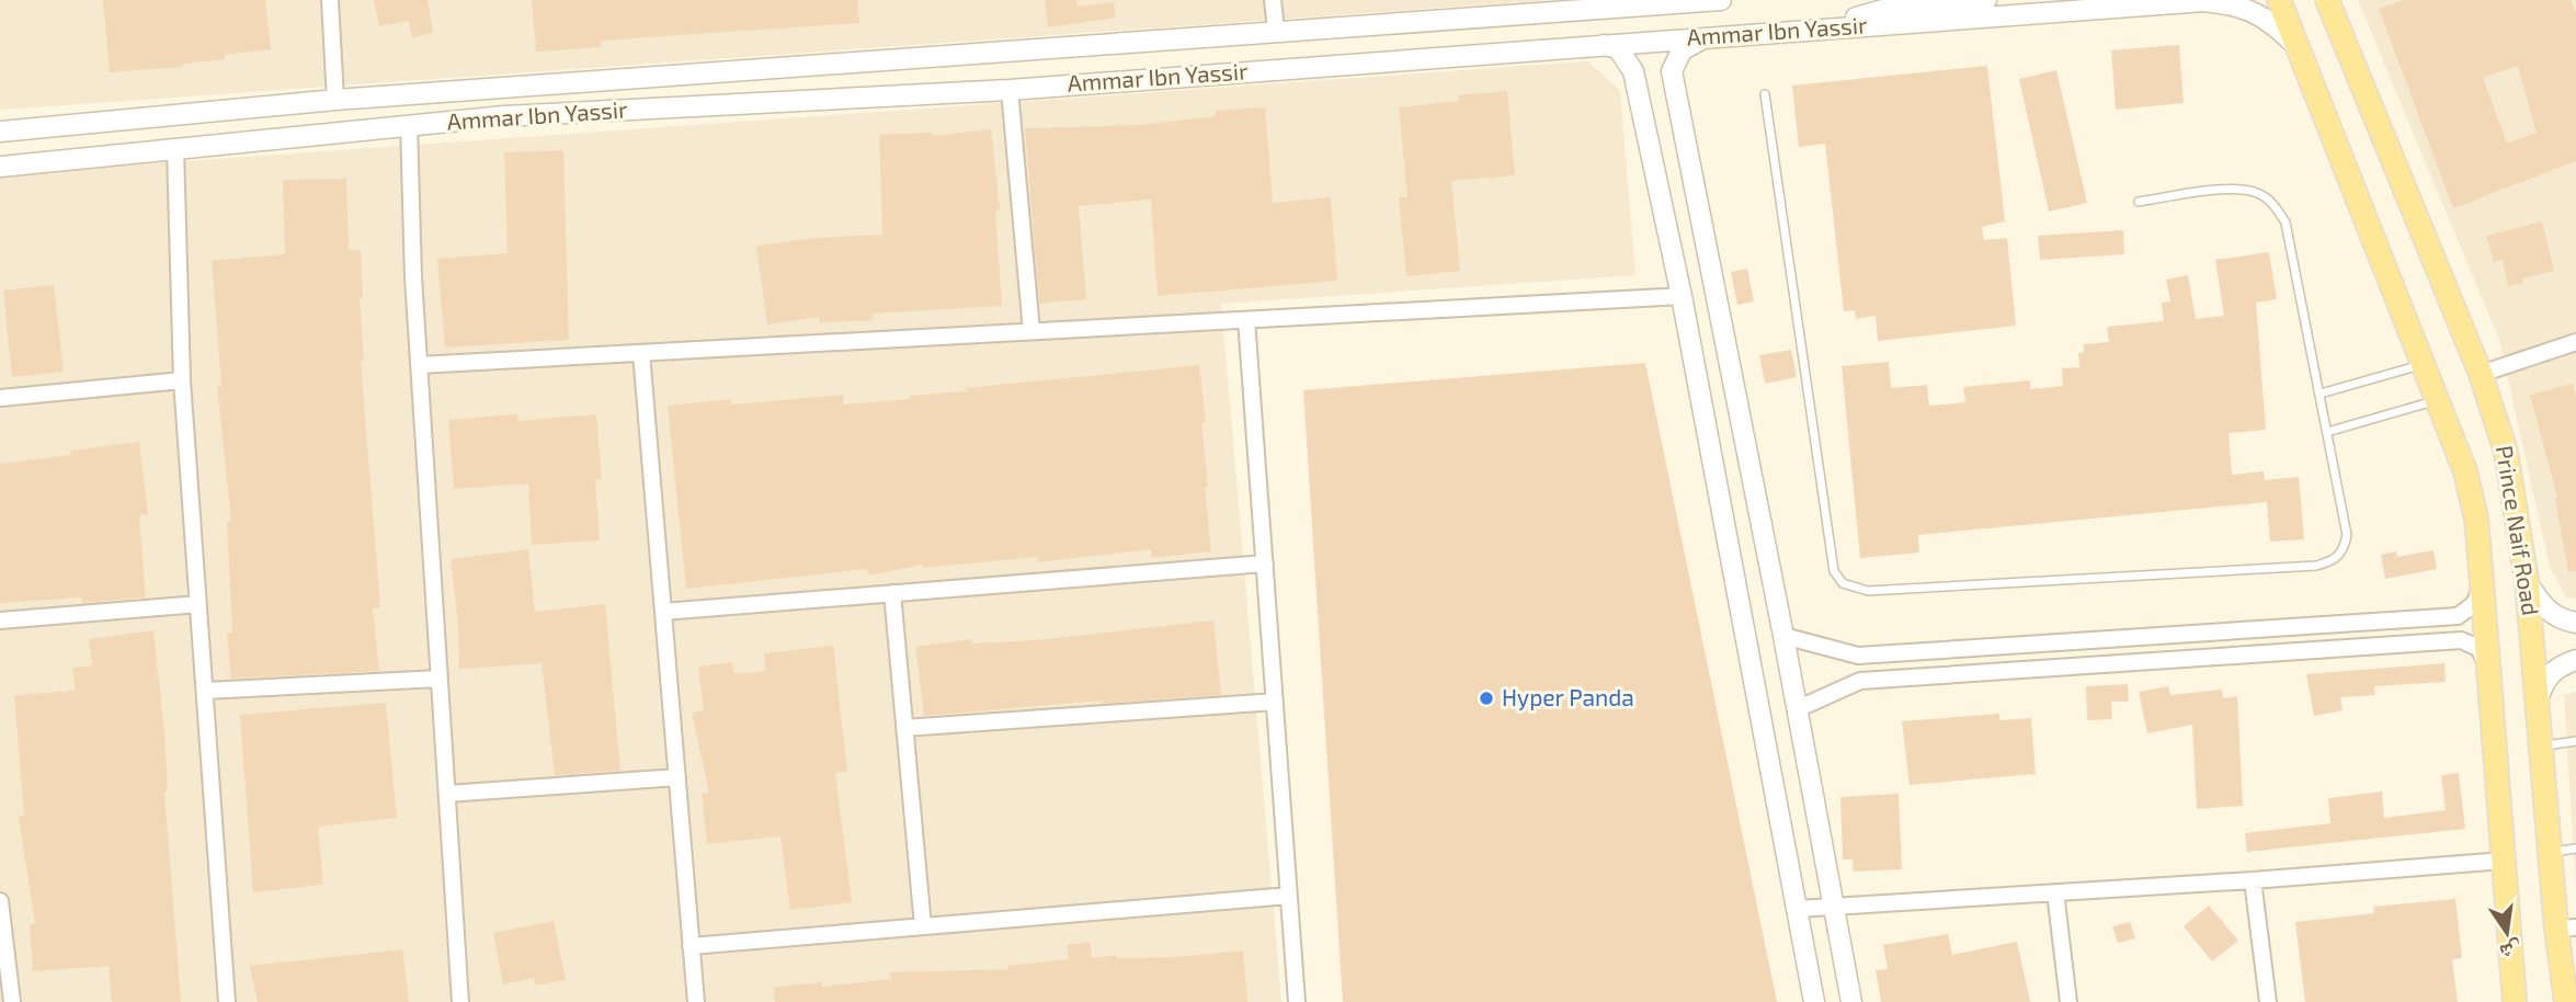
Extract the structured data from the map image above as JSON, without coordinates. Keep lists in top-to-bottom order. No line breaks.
{"streets":{"main road":["Prince Naif Road"],"street":["Ammar Ibn Yassir"]},"crossings":[["Ammar Ibn Yassir","Prince Naif Road"]],"places":["Hyper Panda"],"north":"bottom"}
